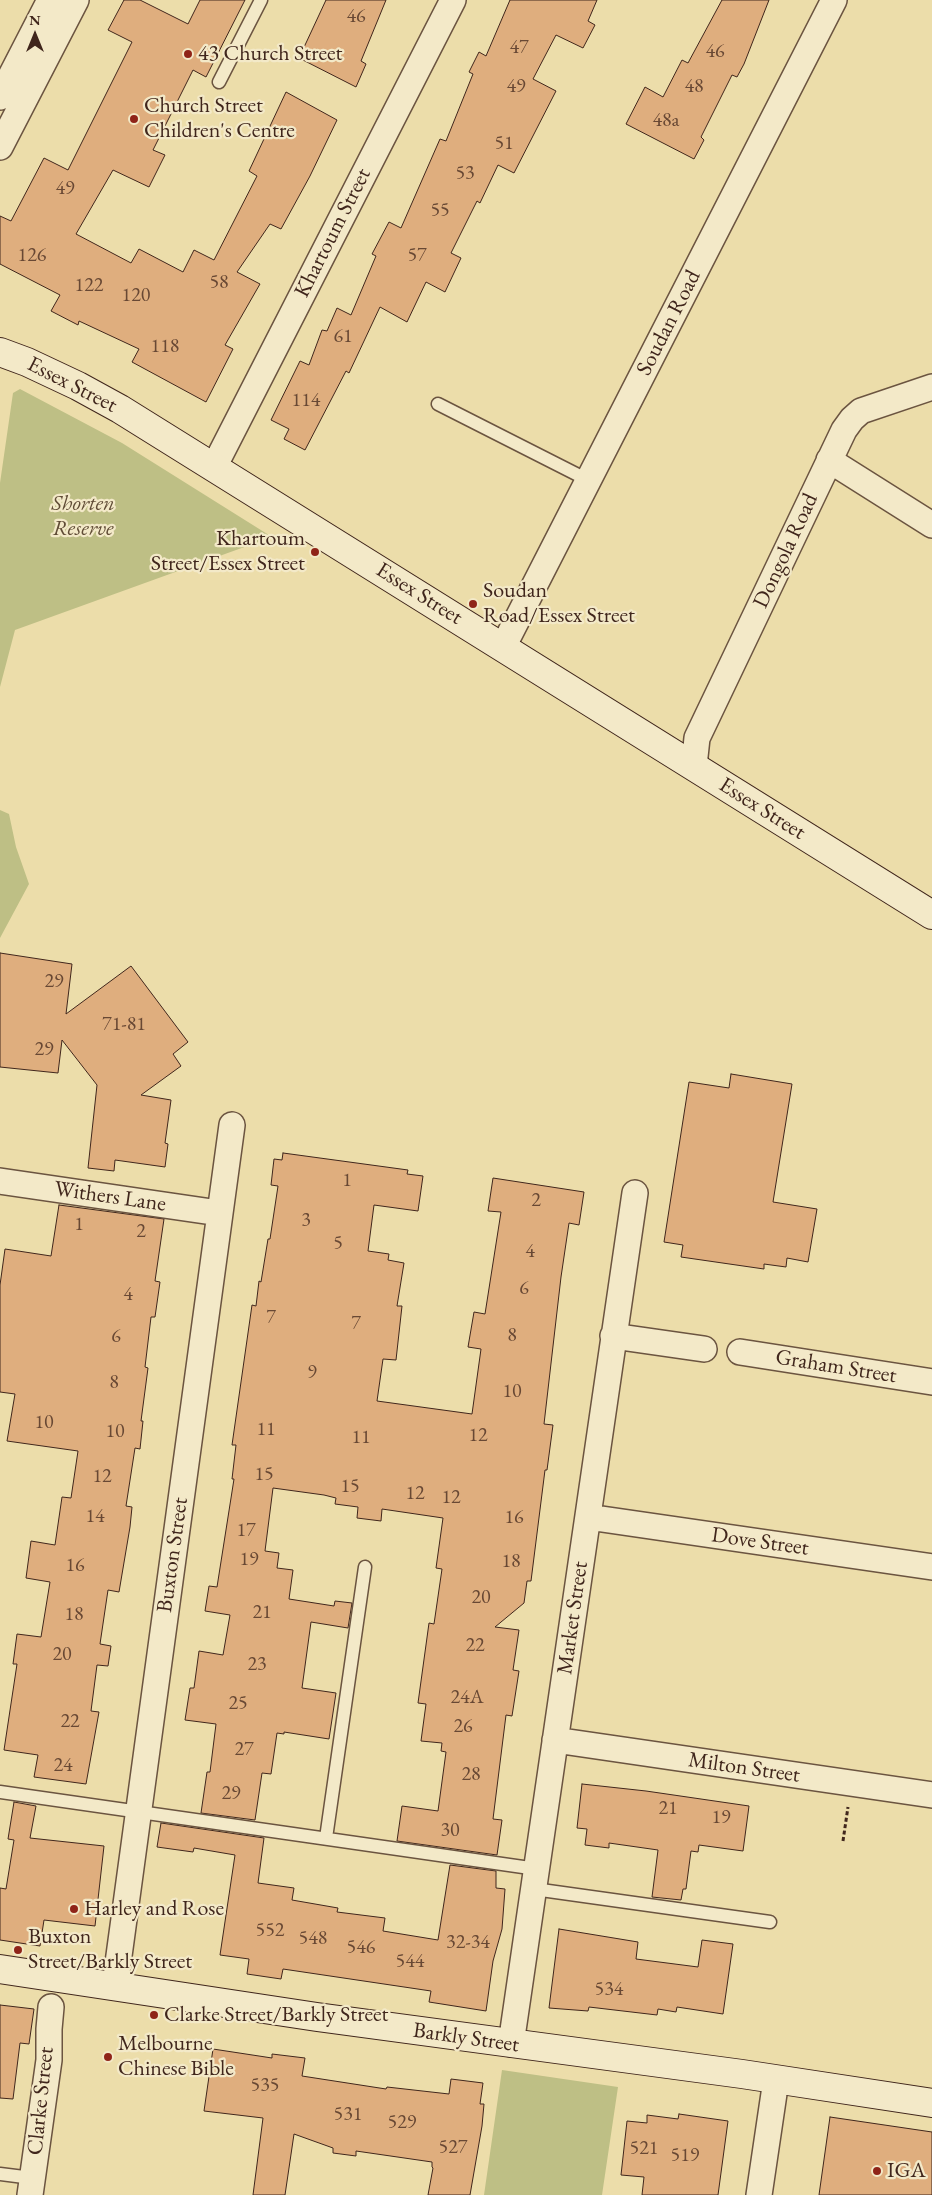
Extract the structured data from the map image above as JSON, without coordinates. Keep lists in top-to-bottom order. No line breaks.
{"streets":{"street":["Khartoum Street","Soudan Road","Essex Street","Dongola Road","Withers Lane","Graham Street","Dove Street","Buxton Street","Market Street","Milton Street","Barkly Street","Clarke Street"]},"crossings":[["Khartoum Street","Essex Street"],["Soudan Road","Essex Street"],["Essex Street","Dongola Road"],["Withers Lane","Buxton Street"],["Dove Street","Market Street"],["Buxton Street","Barkly Street"],["Market Street","Milton Street"],["Market Street","Barkly Street"]],"parks":["Shorten Reserve"],"places":["43 Church Street","Church Street Children's Centre","Khartoum Street/Essex Street","Soudan Road/Essex Street","Harley and Rose","Buxton Street/Barkly Street","Clarke Street/Barkly Street","Melbourne Chinese Bible","IGA"],"house_numbers":["46","47","46","49","48","48a","51","53","49","55","126","57","58","122","120","61","118","114","29","71-81","29","1","2","3","1","2","5","4","6","4","7","7","8","6","9","8","10","10","11","10","12","11","15","12","15","12","12","14","16","17","19","18","16","20","21","18","22","20","23","24A","25","22","26","27","24","28","29","21","19","30","552","548","32-34","546","544","534","535","531","529","527","521","519"],"north":"top"}
